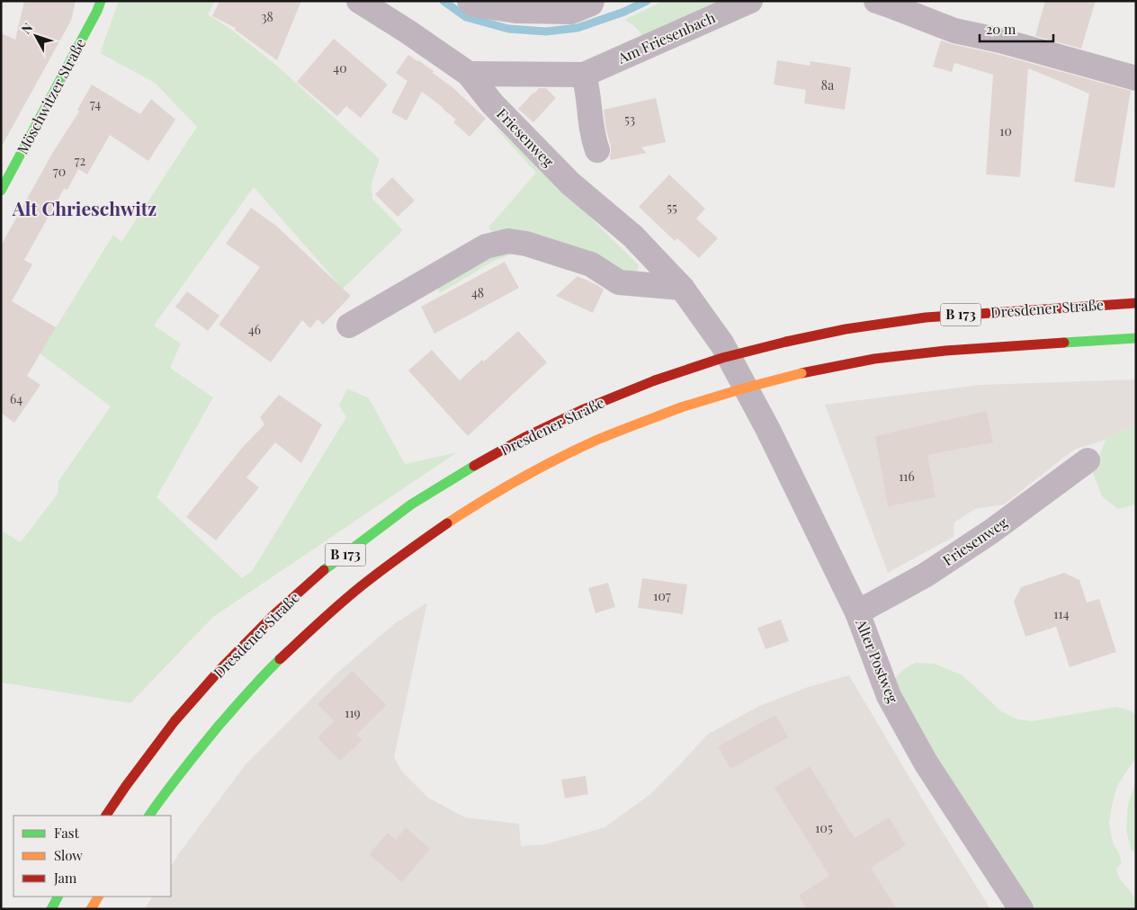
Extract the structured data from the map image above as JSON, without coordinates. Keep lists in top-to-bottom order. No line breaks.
{"streets":{"main road":["Möschwitzer Straße","Dresdener Straße","B 173"],"street":["Am Friesenbach","Friesenweg","Alter Postweg"]},"crossings":[["Am Friesenbach","Friesenweg"],["Friesenweg","Alter Postweg"]],"districts":["Alt Chrieschwitz"],"house_numbers":["38","40","8a","74","53","10","72","70","55","48","46","64","116","107","114","119","105"],"legend":["Fast","Slow","Jam"],"scale_bar":"20 m","north":"top left"}
